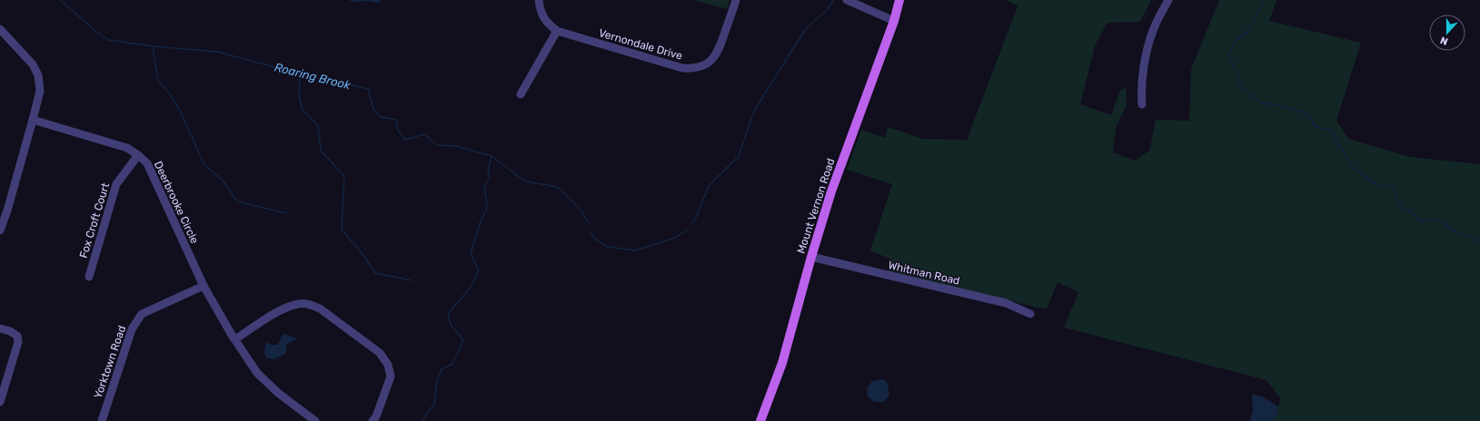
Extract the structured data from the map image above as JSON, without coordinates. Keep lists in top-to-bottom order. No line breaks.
{"streets":{"main road":["Mount Vernon Road"],"street":["Vernondale Drive","Deerbrooke Circle","Fox Croft Court","Whitman Road","Yorktown Road"]},"crossings":[["Deerbrooke Circle","Fox Croft Court"],["Deerbrooke Circle","Yorktown Road"],["Mount Vernon Road","Whitman Road"]],"water":["Roaring Brook"],"north":"bottom"}
